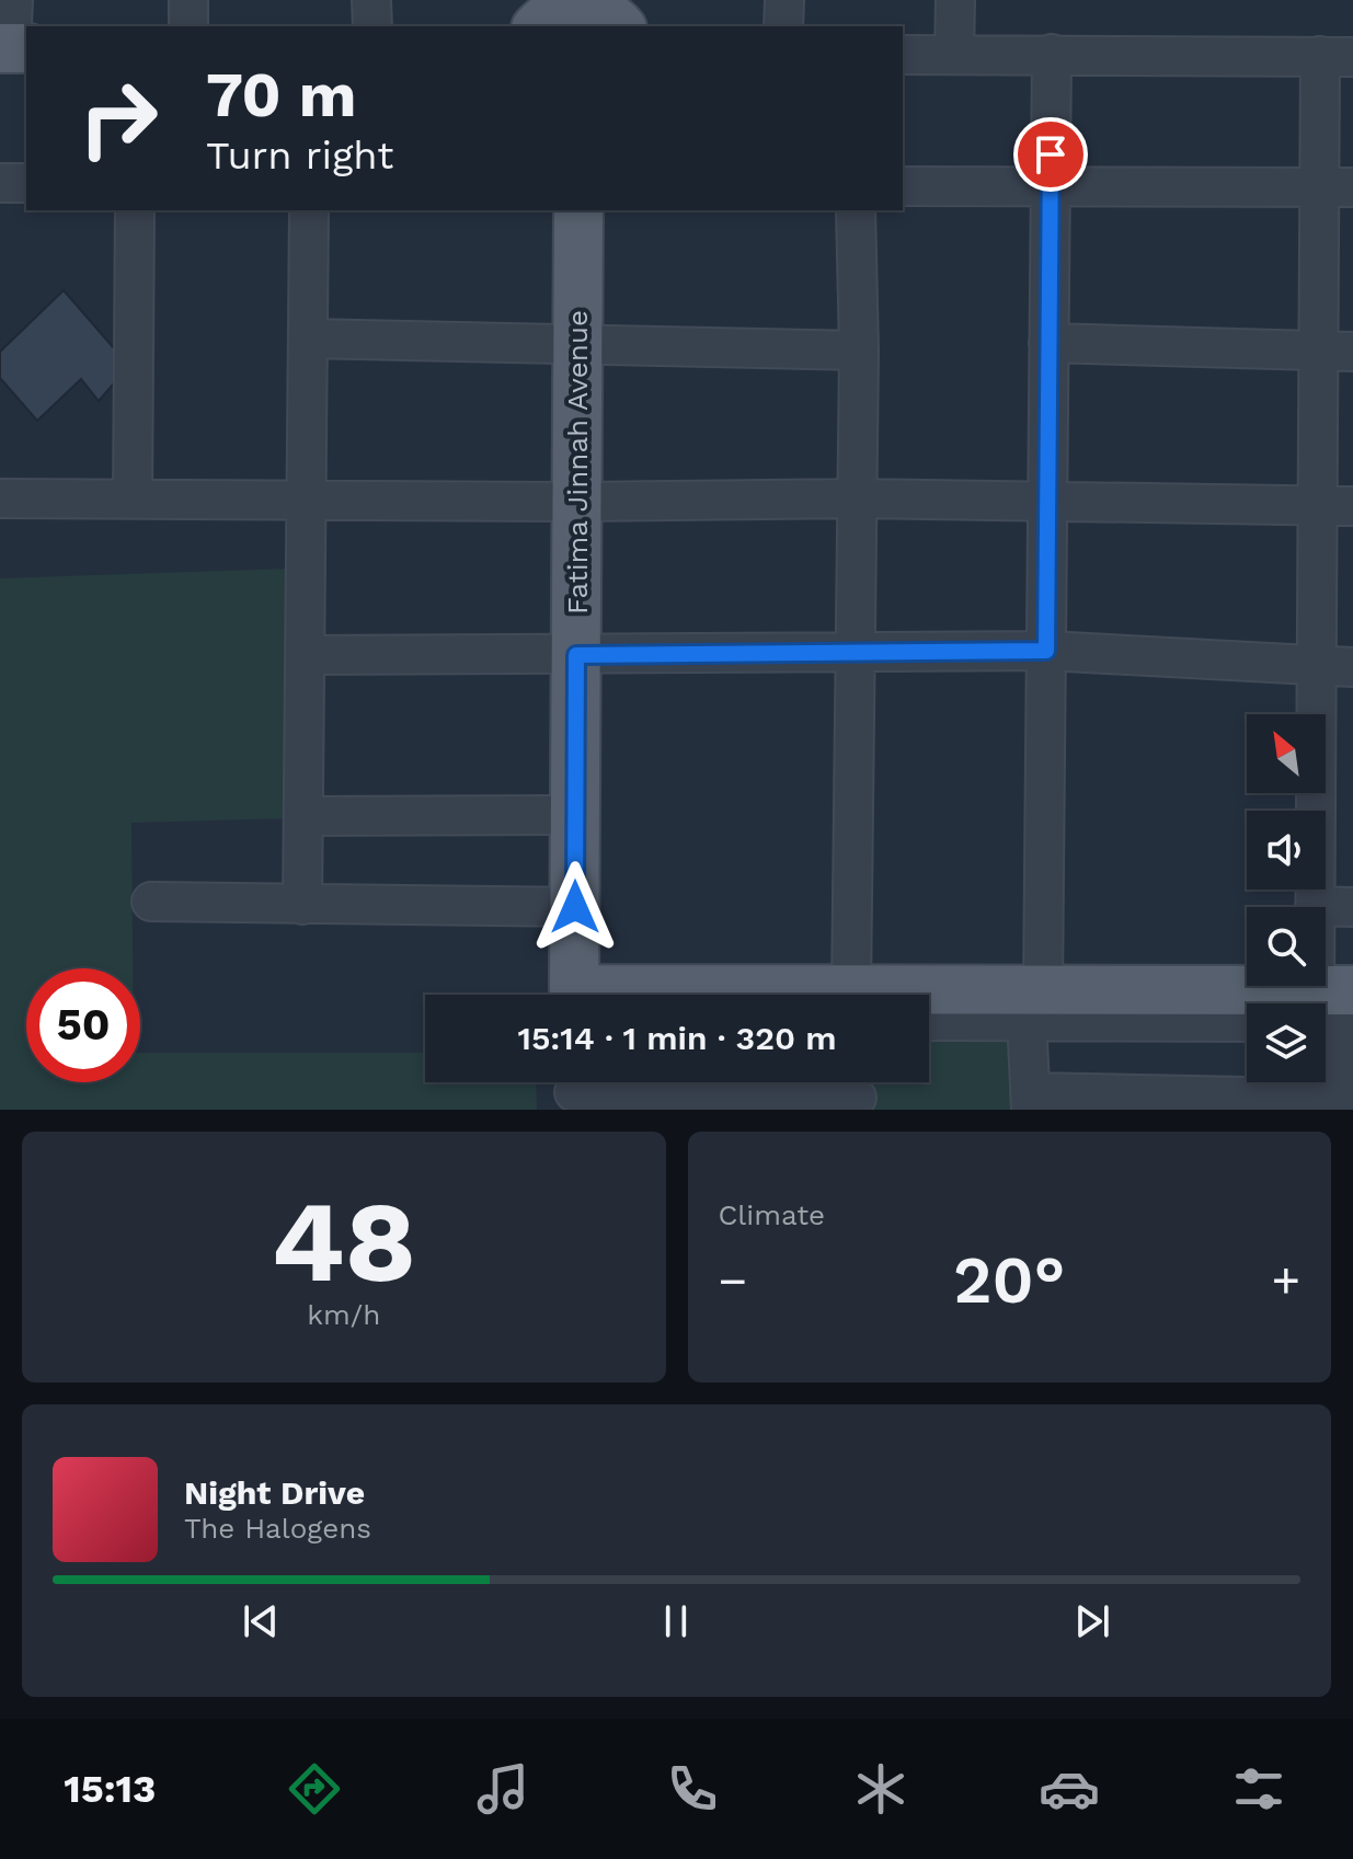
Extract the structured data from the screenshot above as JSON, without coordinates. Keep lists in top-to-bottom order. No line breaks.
{"streets":{"main road":["Fatima Jinnah Avenue"]},"north":"top left","page":{"turn":["70 m","Turn right"],"limit":"50","trip":"15:14 · 1 min · 320 m","tile":[["48","km/h"],"Climate"],"heat":["−","20°","+"],"song":["Night Drive","The Halogens"],"tabs":"15:13"}}
